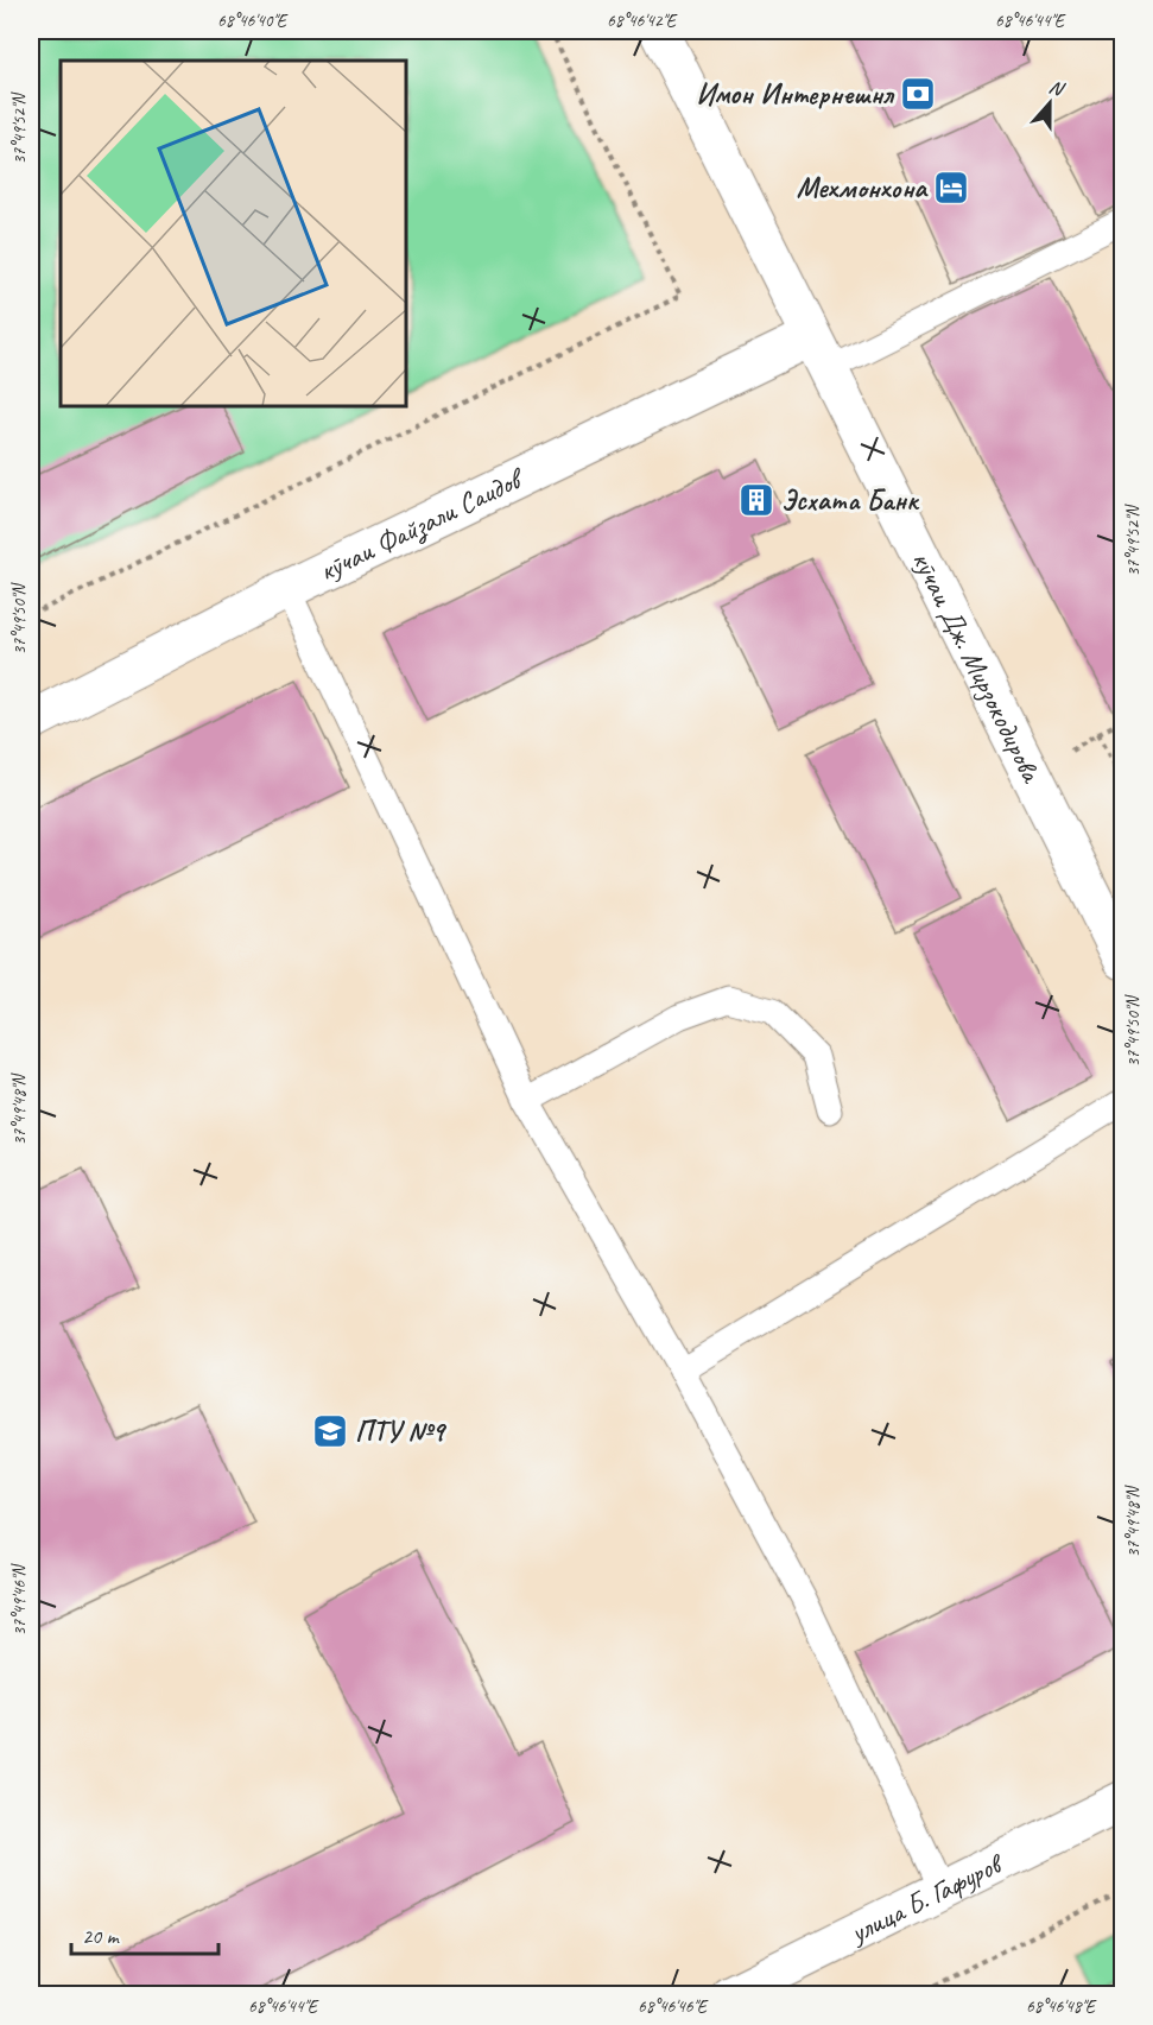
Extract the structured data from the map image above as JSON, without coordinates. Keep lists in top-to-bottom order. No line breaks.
{"streets":{"street":["кӯчаи Файзали Саидов","кӯчаи Дж. Мирзокодирова","улица Б. Гафуров"]},"crossings":[["кӯчаи Файзали Саидов","кӯчаи Дж. Мирзокодирова"]],"places":{"bank":["Имон Интернешнл"],"hotel":["Мехмонхона"],"building":["Эсхата Банк"],"school or university":["ПТУ №9"]},"scale_bar":"20 m","north":"top","coordinates":["68°46'40\"E","68°46'42\"E","68°46'44\"E","37°49'52\"N","37°49'50\"N","37°49'48\"N","37°49'46\"N","68°46'46\"E","68°46'48\"E"]}
